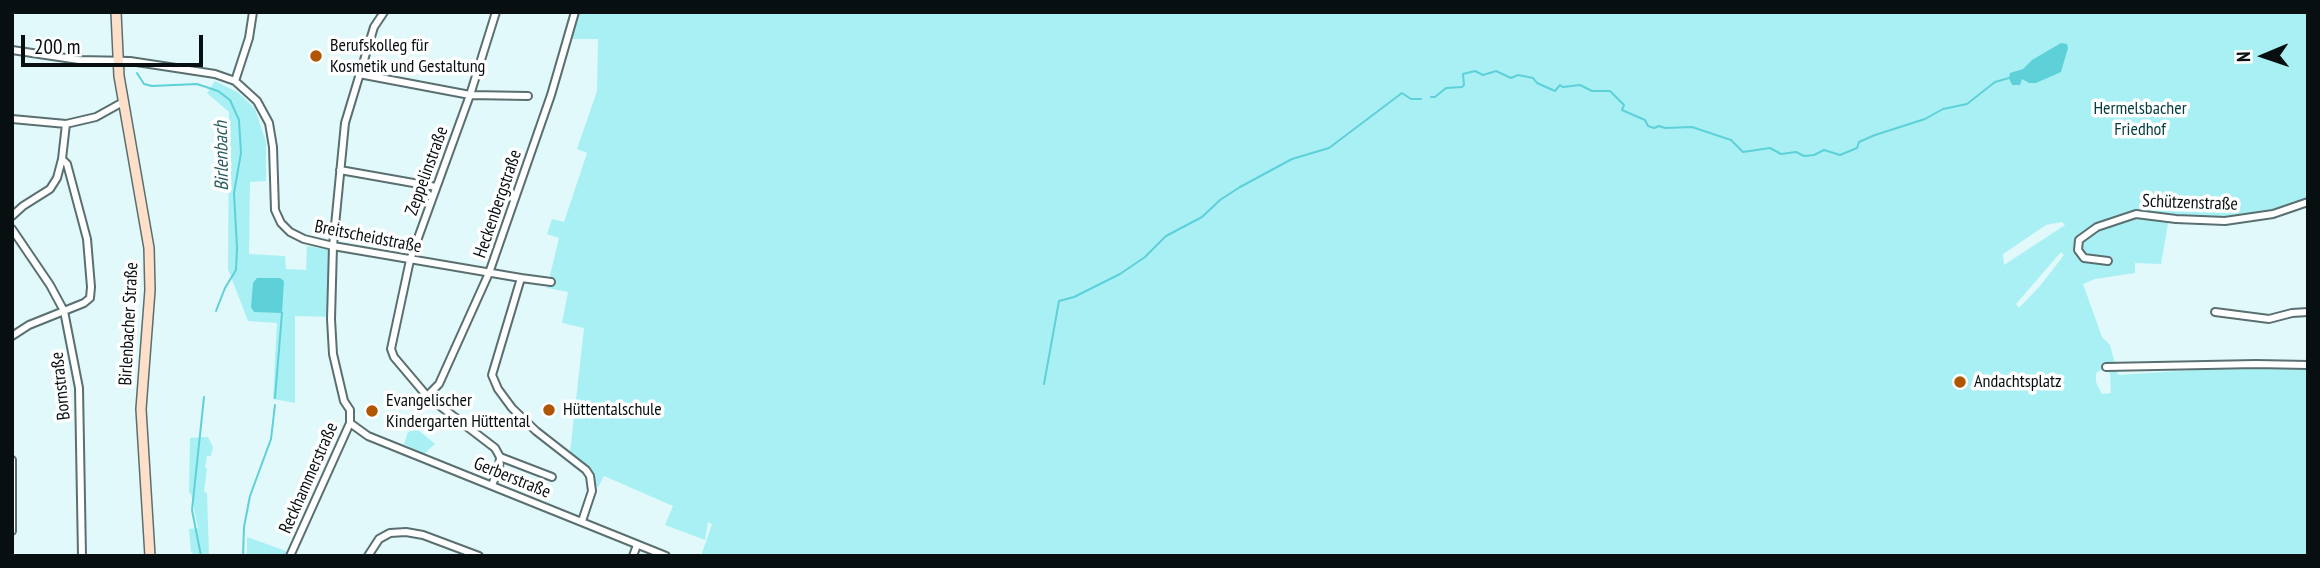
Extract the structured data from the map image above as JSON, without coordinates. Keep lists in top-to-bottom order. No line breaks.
{"streets":{"main road":["Birlenbacher Straße"],"street":["Zeppelinstraße","Schützenstraße","Heckenbergstraße","Breitscheidstraße","Bornstraße","Reckhammerstraße","Gerberstraße"]},"crossings":[["Zeppelinstraße","Heckenbergstraße"],["Zeppelinstraße","Breitscheidstraße"],["Heckenbergstraße","Breitscheidstraße"],["Breitscheidstraße","Reckhammerstraße"],["Reckhammerstraße","Gerberstraße"]],"water":["Birlenbach"],"parks":["Hermelsbacher Friedhof"],"places":["Berufskolleg für Kosmetik und Gestaltung","Andachtsplatz","Hüttentalschule","Evangelischer Kindergarten Hüttental"],"scale_bar":"200 m","north":"left"}
